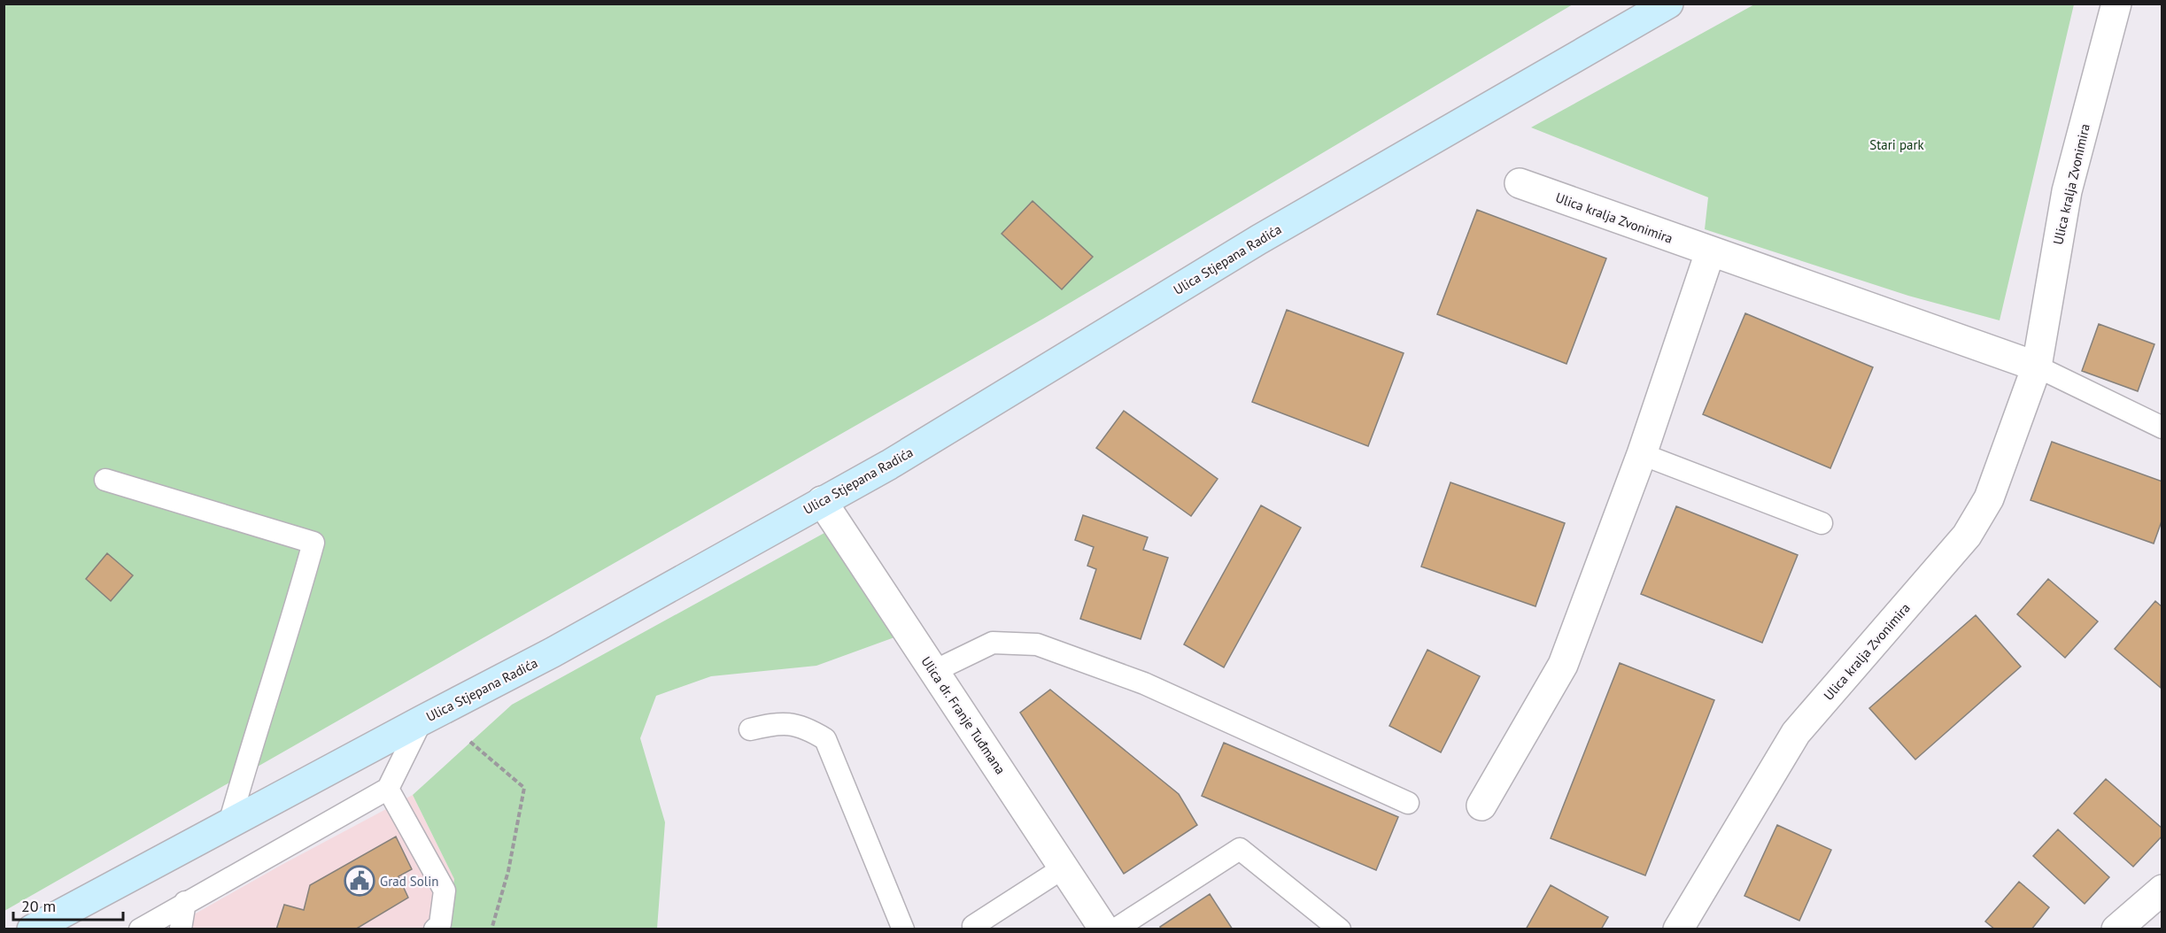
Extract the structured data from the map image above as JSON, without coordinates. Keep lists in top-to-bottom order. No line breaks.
{"streets":{"main road":["Ulica Stjepana Radića"],"street":["Ulica kralja Zvonimira","Ulica dr. Franje Tuđmana"]},"crossings":[["Ulica Stjepana Radića","Ulica dr. Franje Tuđmana"]],"parks":["Stari park"],"places":{"public building":["Grad Solin"]},"scale_bar":"20 m"}
